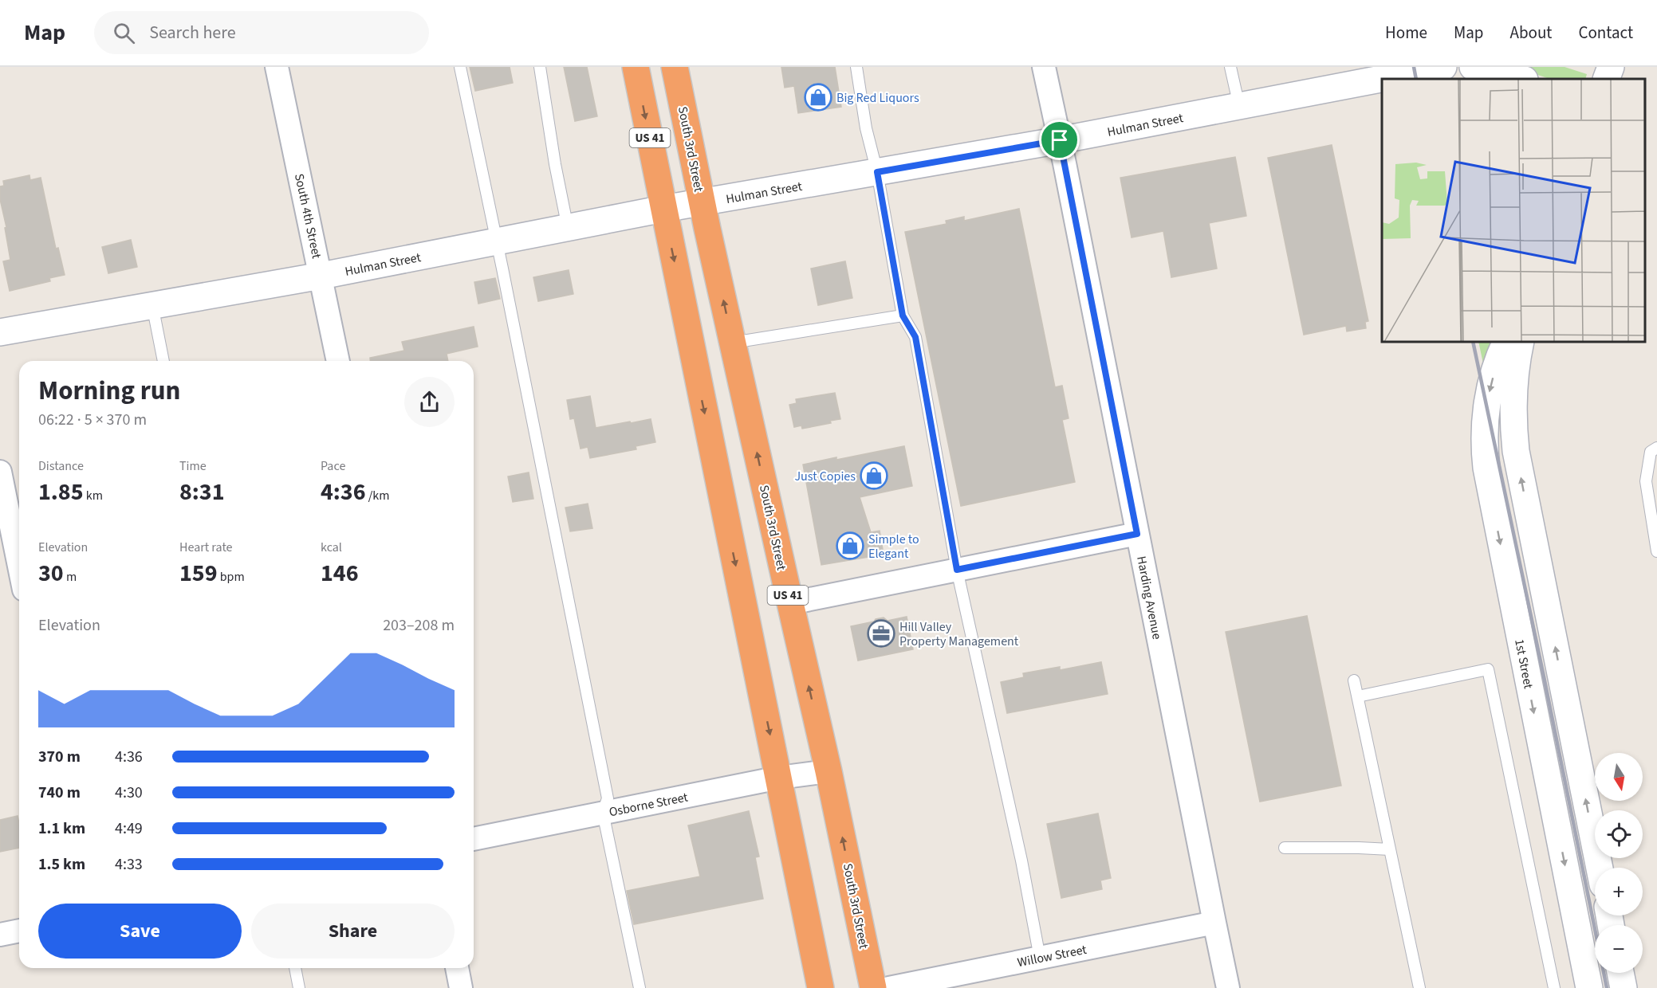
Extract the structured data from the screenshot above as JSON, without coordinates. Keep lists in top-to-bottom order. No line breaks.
{"streets":{"highway":["US 41","South 3rd Street"],"main road":["Hulman Street","1st Street"],"street":["South 4th Street","Harding Avenue","Osborne Street","Willow Street"]},"crossings":[["Hulman Street","US 41"],["Hulman Street","South 3rd Street"],["Hulman Street","South 4th Street"],["Hulman Street","Harding Avenue"],["US 41","Osborne Street"],["South 3rd Street","Osborne Street"],["Harding Avenue","Willow Street"]],"places":{"shop":["Big Red Liquors","Just Copies","Simple to Elegant"],"office":["Hill Valley Property Management"]},"north":"bottom","page":{"header":"Map","search":"Search here","nav":["Home","Map","About","Contact"],"heading":["Morning run","06:22 · 5 × 370 m"],"stats":[["Distance","1.85 km"],["Time","8:31"],["Pace","4:36 /km"],["Elevation","30 m"],["Heart rate","159 bpm"],["kcal","146"]],"chart":["Elevation","203–208 m"],"list":[{"name":"370 m","note":"4:36"},{"name":"740 m","note":"4:30"},{"name":"1.1 km","note":"4:49"},{"name":"1.5 km","note":"4:33"}],"map_buttons":["+","−"],"buttons":["Save","Share"]}}
